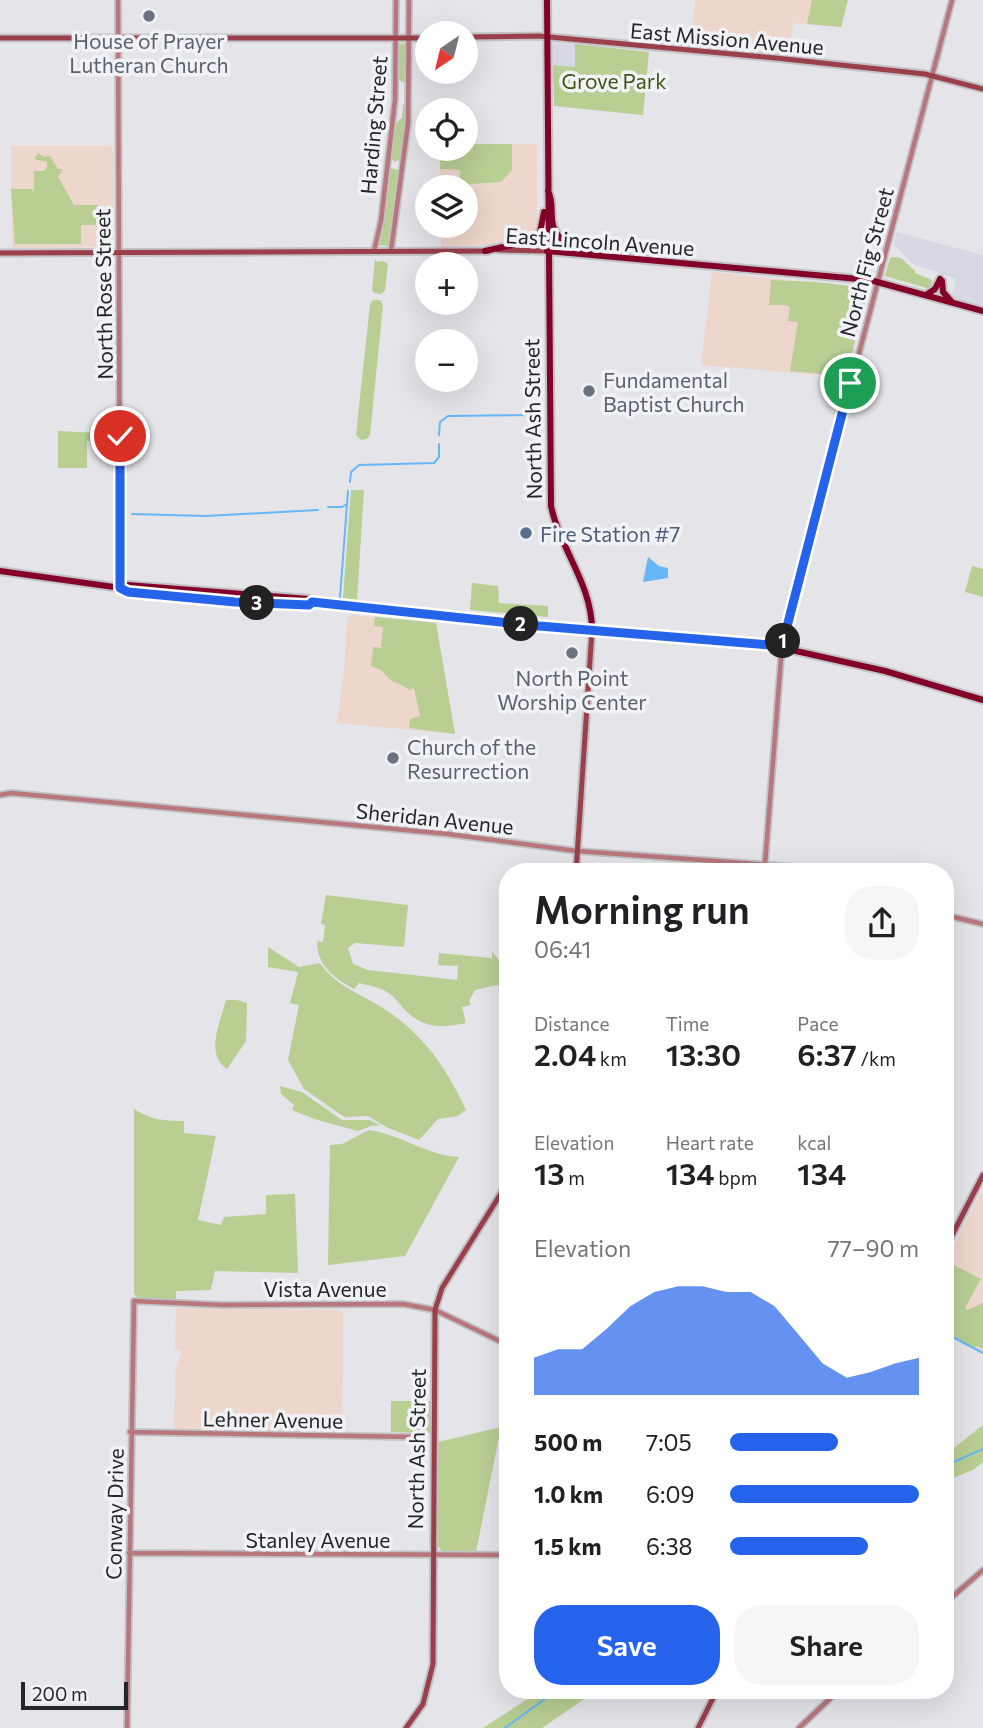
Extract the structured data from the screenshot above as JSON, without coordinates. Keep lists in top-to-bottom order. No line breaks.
{"streets":{"main road":["East Mission Avenue","East Lincoln Avenue","North Ash Street"],"street":["Harding Street","North Fig Street","North Rose Street","Sheridan Avenue","Vista Avenue","Lehner Avenue","Conway Drive","Stanley Avenue"]},"crossings":[["East Mission Avenue","North Fig Street"],["East Mission Avenue","North Ash Street"],["Harding Street","East Lincoln Avenue"],["East Lincoln Avenue","North Fig Street"],["East Lincoln Avenue","North Rose Street"],["East Lincoln Avenue","North Ash Street"],["North Ash Street","Sheridan Avenue"],["North Ash Street","Vista Avenue"],["North Ash Street","Stanley Avenue"],["Vista Avenue","Conway Drive"],["Lehner Avenue","Conway Drive"],["Conway Drive","Stanley Avenue"]],"parks":["Grove Park"],"places":["House of Prayer Lutheran Church","Fundamental Baptist Church","Fire Station #7","North Point Worship Center","Church of the Resurrection"],"scale_bar":"200 m","north":"bottom left","page":{"map_buttons":["+","−"],"pins":["3","2","1"],"heading":["Morning run","06:41"],"stats":[["Distance","2.04 km"],["Time","13:30"],["Pace","6:37 /km"],["Elevation","13 m"],["Heart rate","134 bpm"],["kcal","134"]],"chart":["Elevation","77–90 m"],"list":[{"name":"500 m","note":"7:05"},{"name":"1.0 km","note":"6:09"},{"name":"1.5 km","note":"6:38"}],"buttons":["Save","Share"],"scale":"200 m"}}
